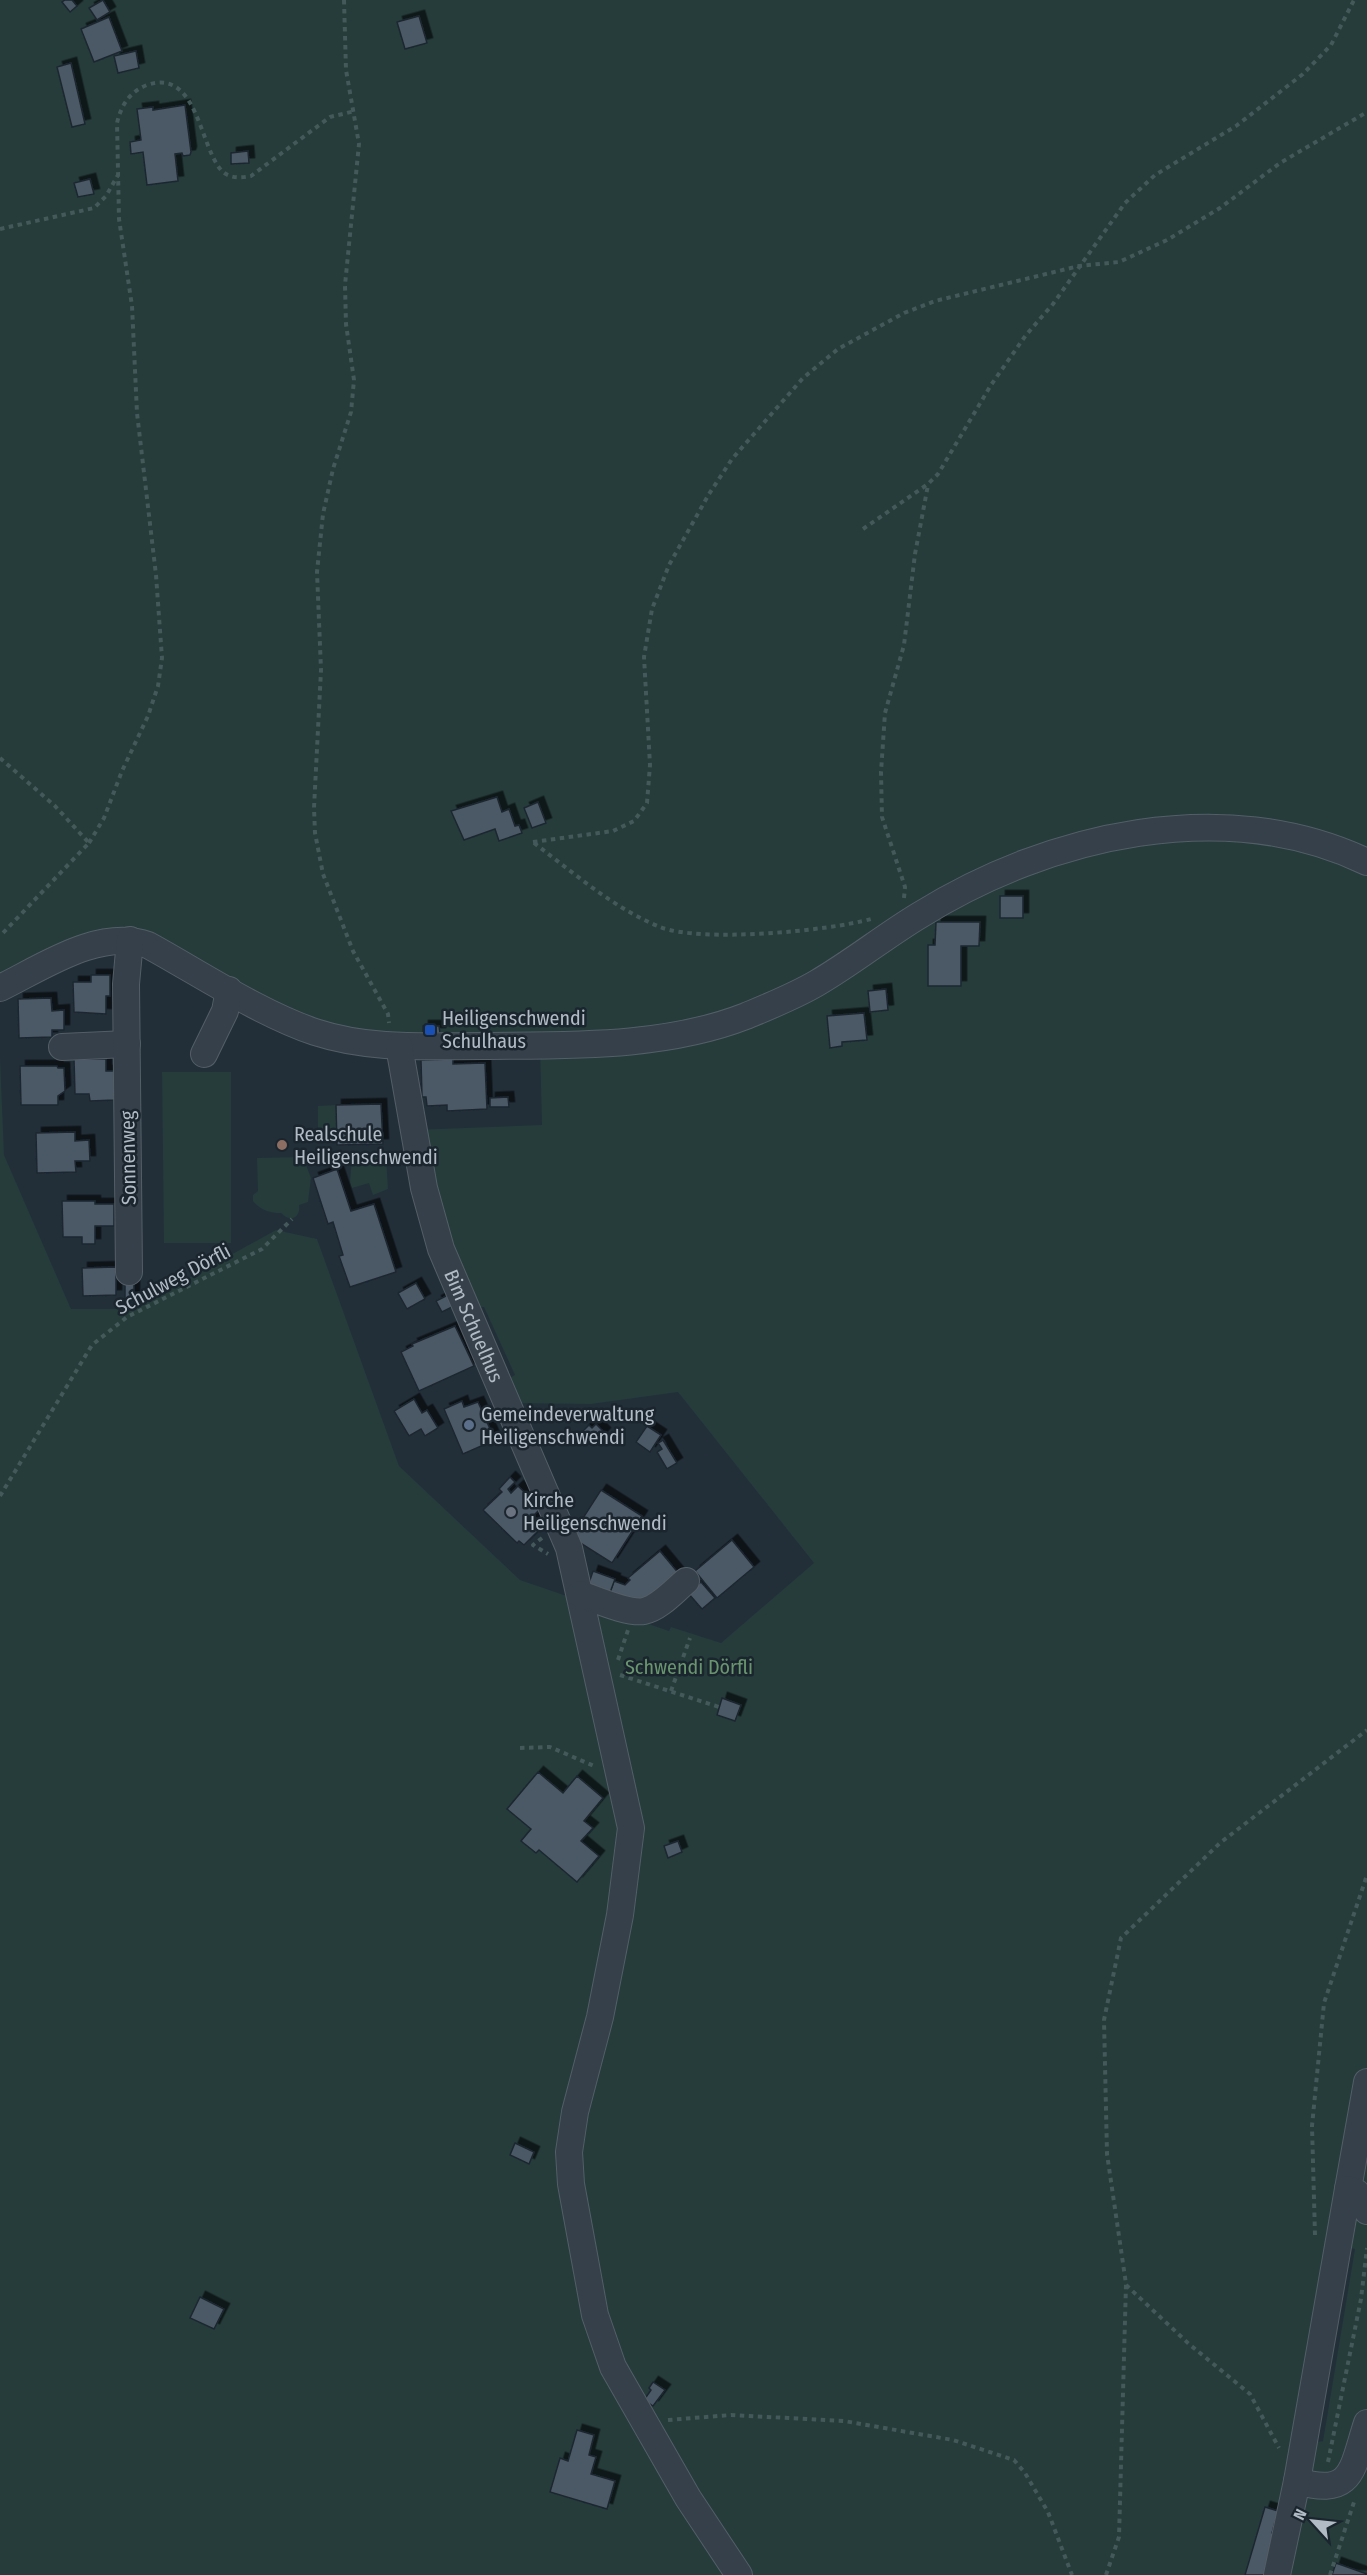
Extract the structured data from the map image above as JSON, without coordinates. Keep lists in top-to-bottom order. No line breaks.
{"streets":{"street":["Sonnenweg","Bim Schuelhus"],"path":["Schulweg Dörfli"]},"parks":["Schwendi Dörfli"],"places":{"transit":["Heiligenschwendi Schulhaus"],"other":["Realschule Heiligenschwendi","Gemeindeverwaltung Heiligenschwendi","Kirche Heiligenschwendi"]},"north":"top left"}
